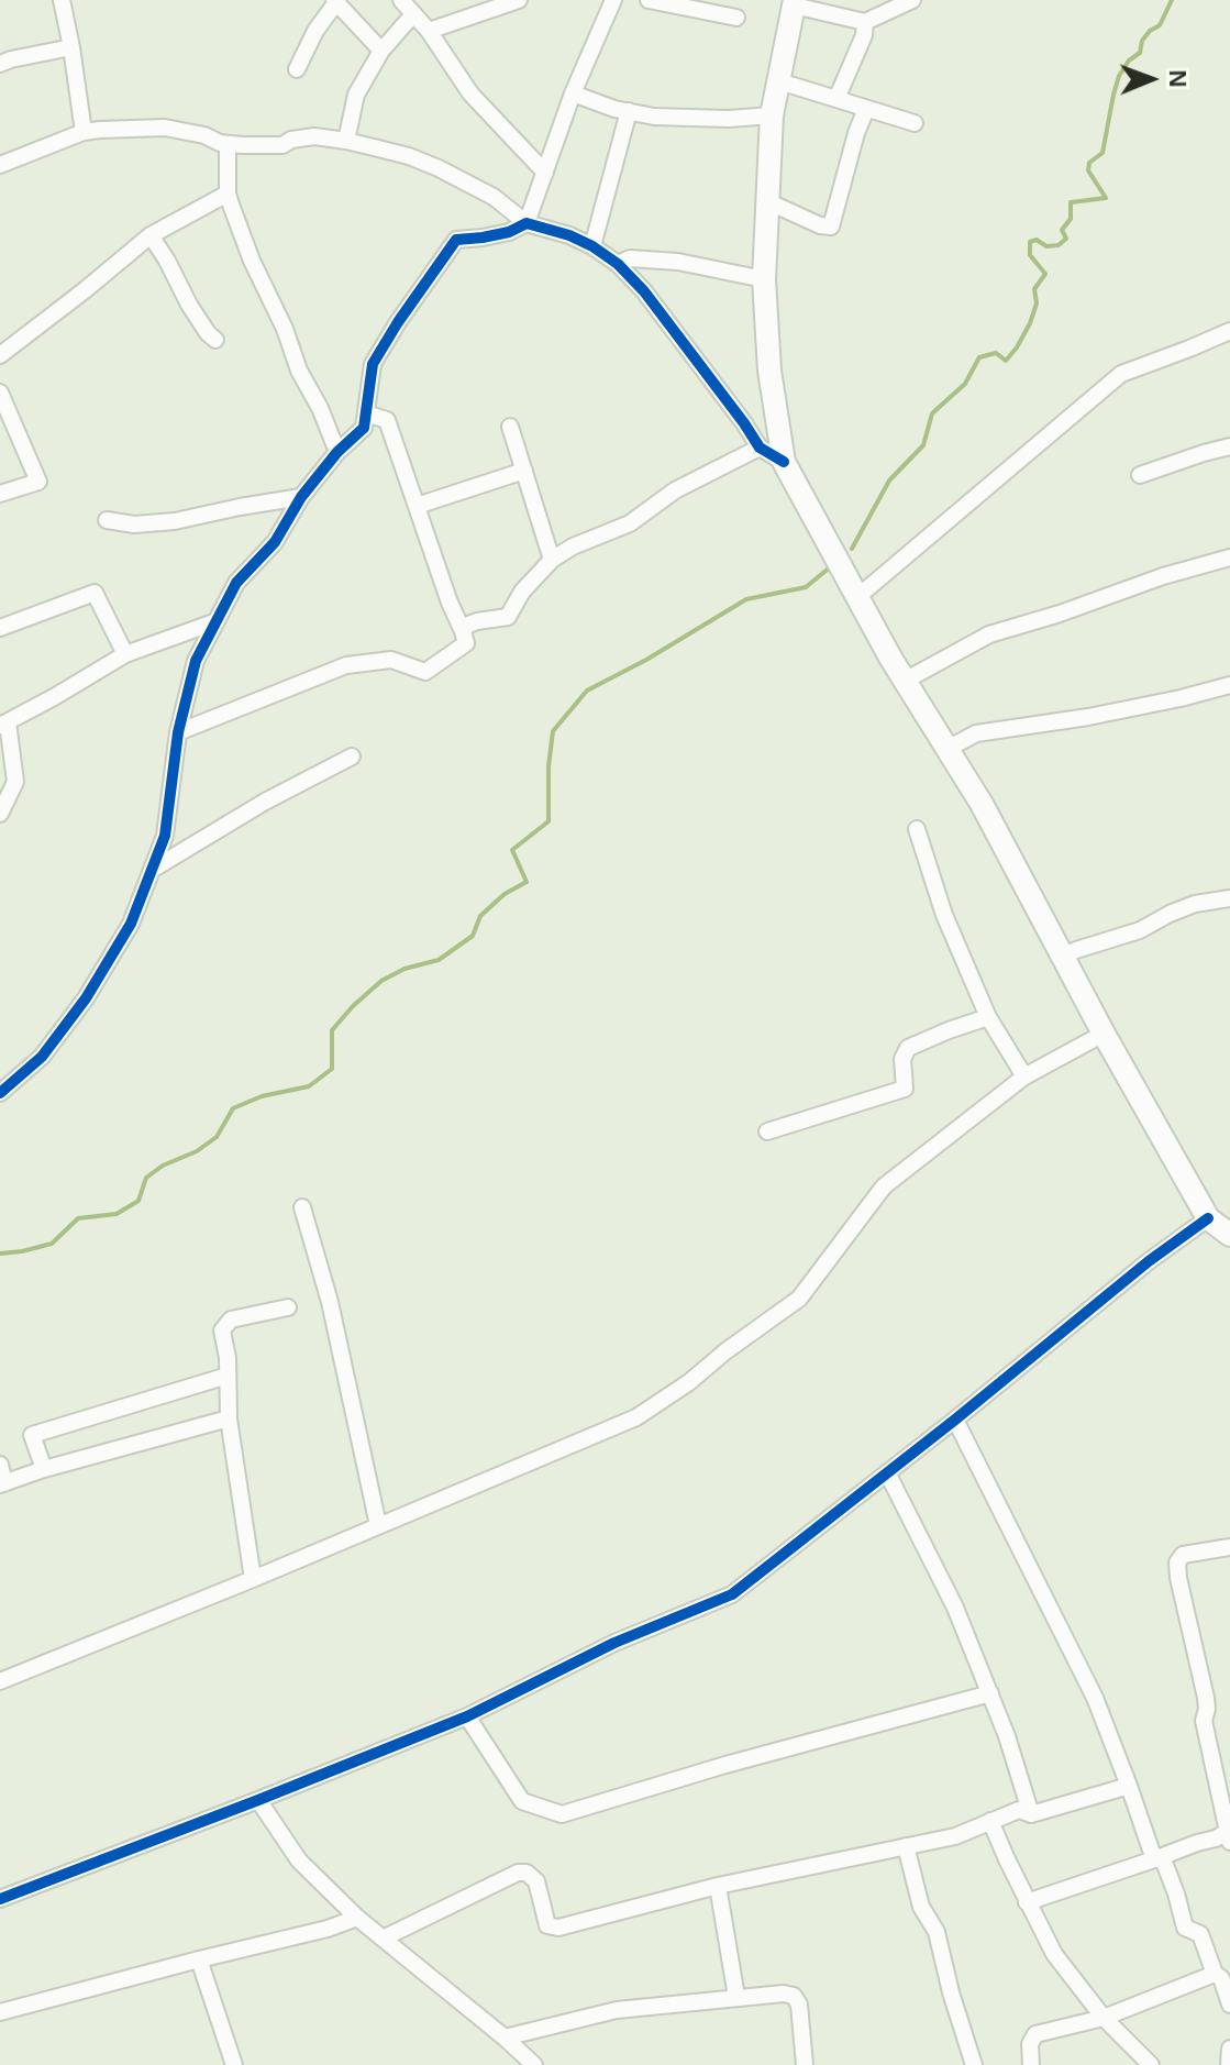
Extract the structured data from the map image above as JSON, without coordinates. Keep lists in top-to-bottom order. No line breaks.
{"north":"right"}
